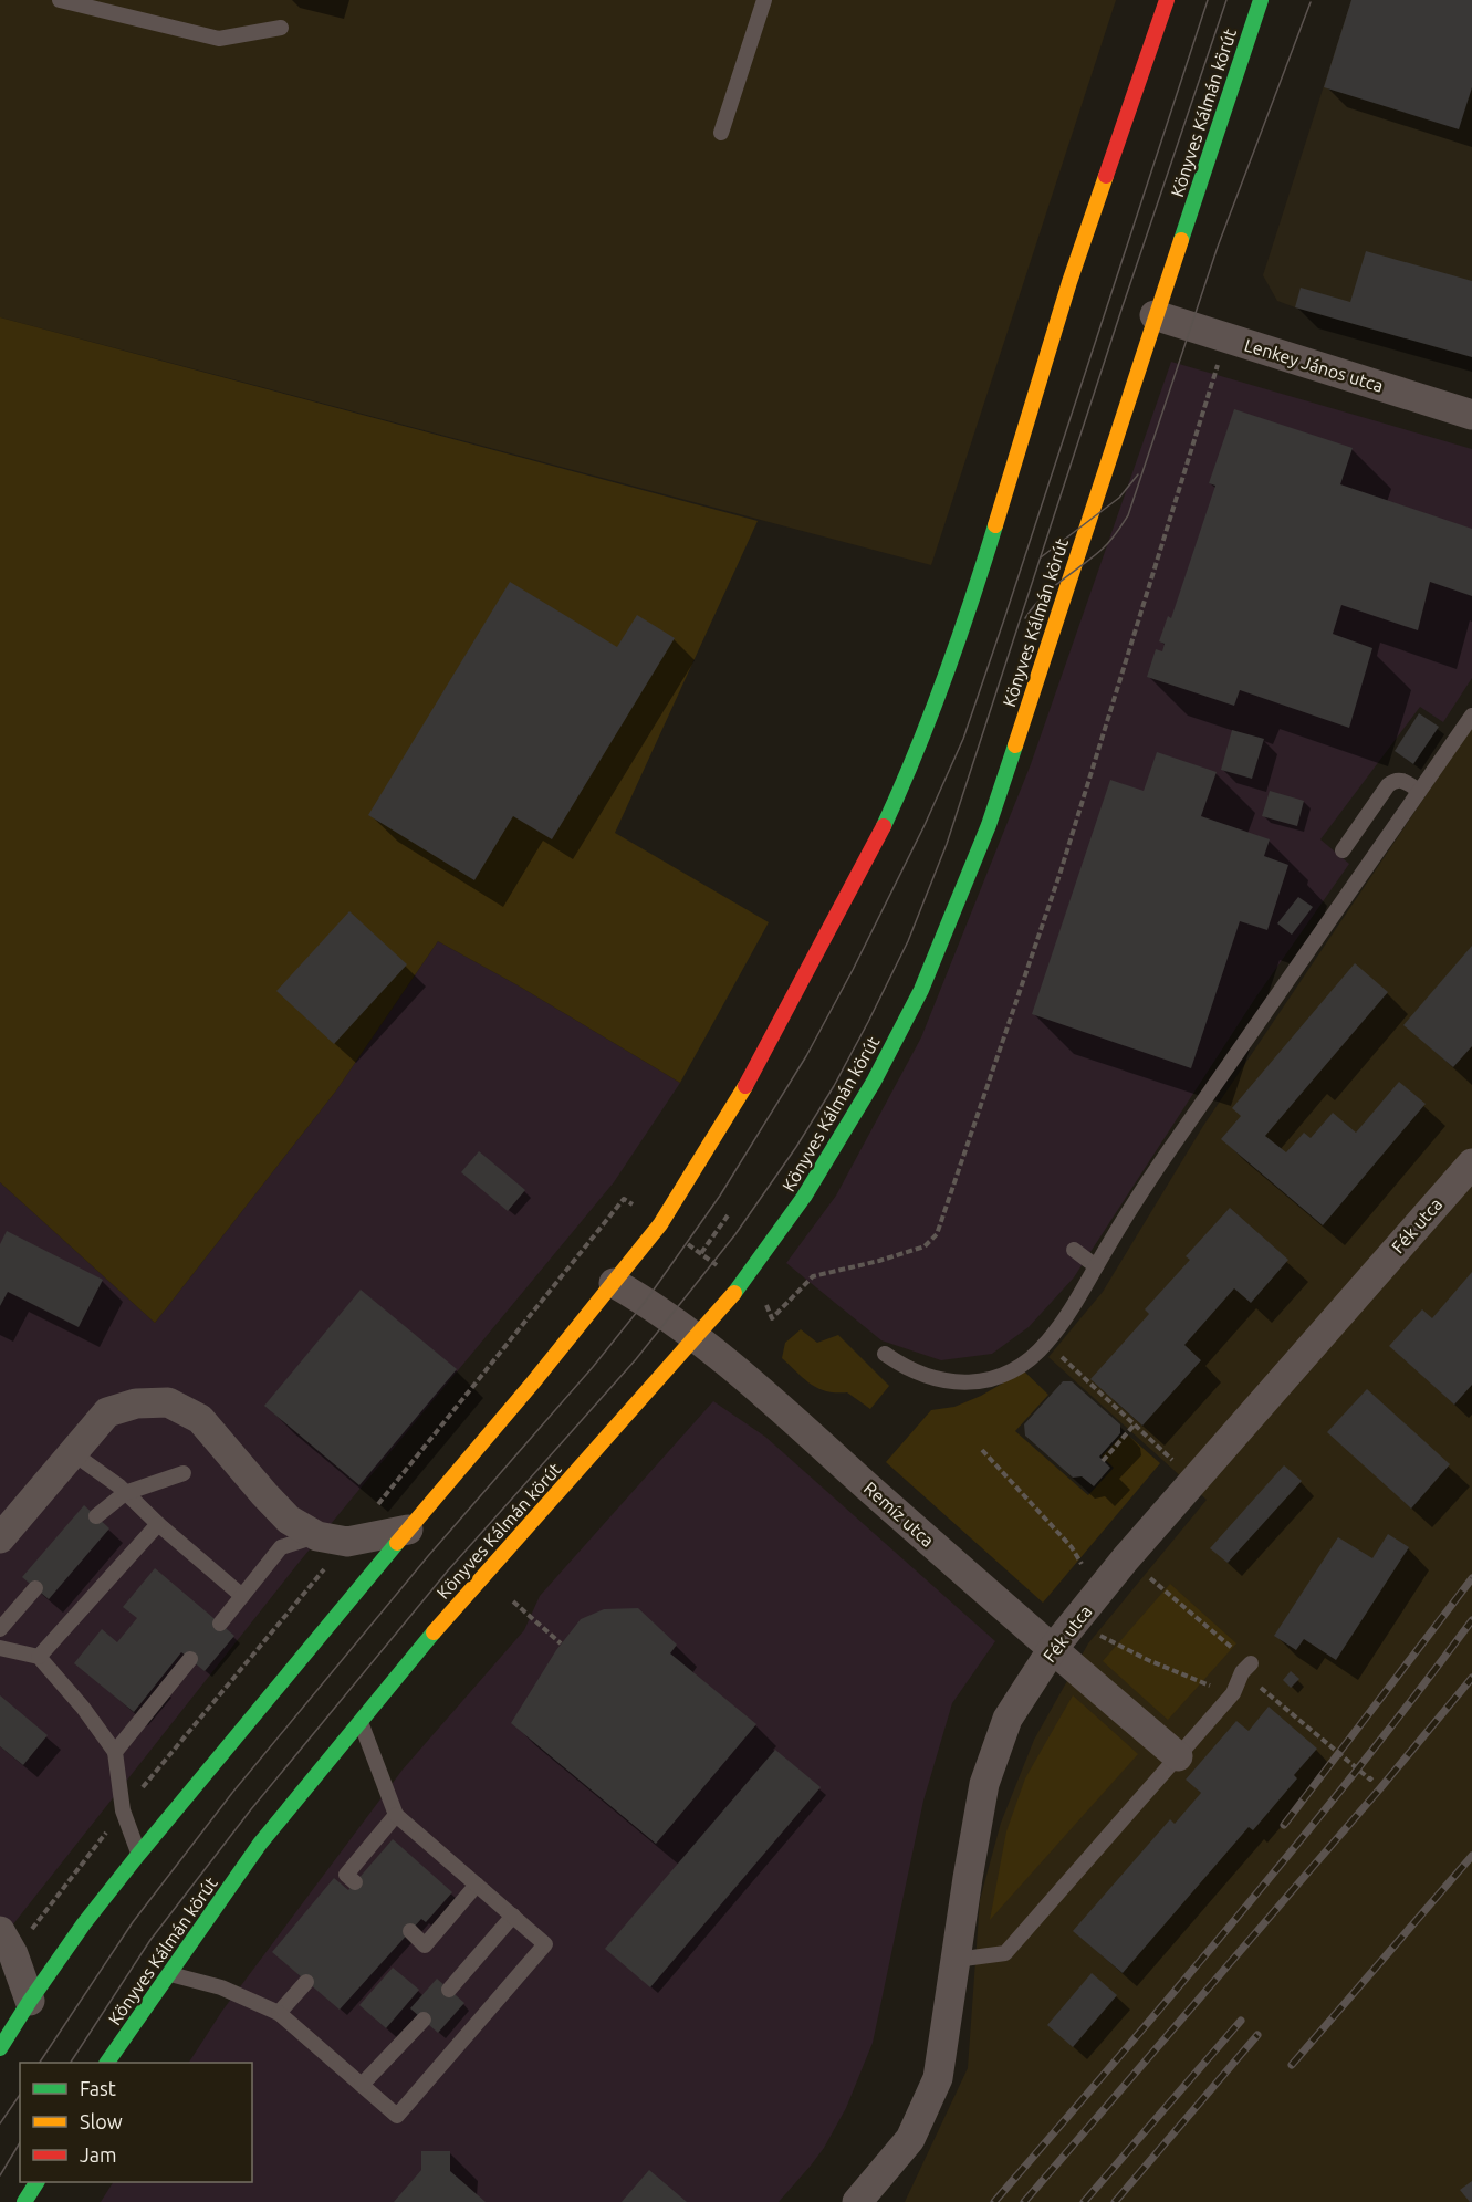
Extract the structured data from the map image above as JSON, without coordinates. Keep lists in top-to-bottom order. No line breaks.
{"streets":{"main road":["Könyves Kálmán körút"],"street":["Lenkey János utca","Fék utca","Remíz utca"]},"crossings":[["Könyves Kálmán körút","Lenkey János utca"],["Könyves Kálmán körút","Remíz utca"],["Fék utca","Remíz utca"]],"legend":["Fast","Slow","Jam"]}
